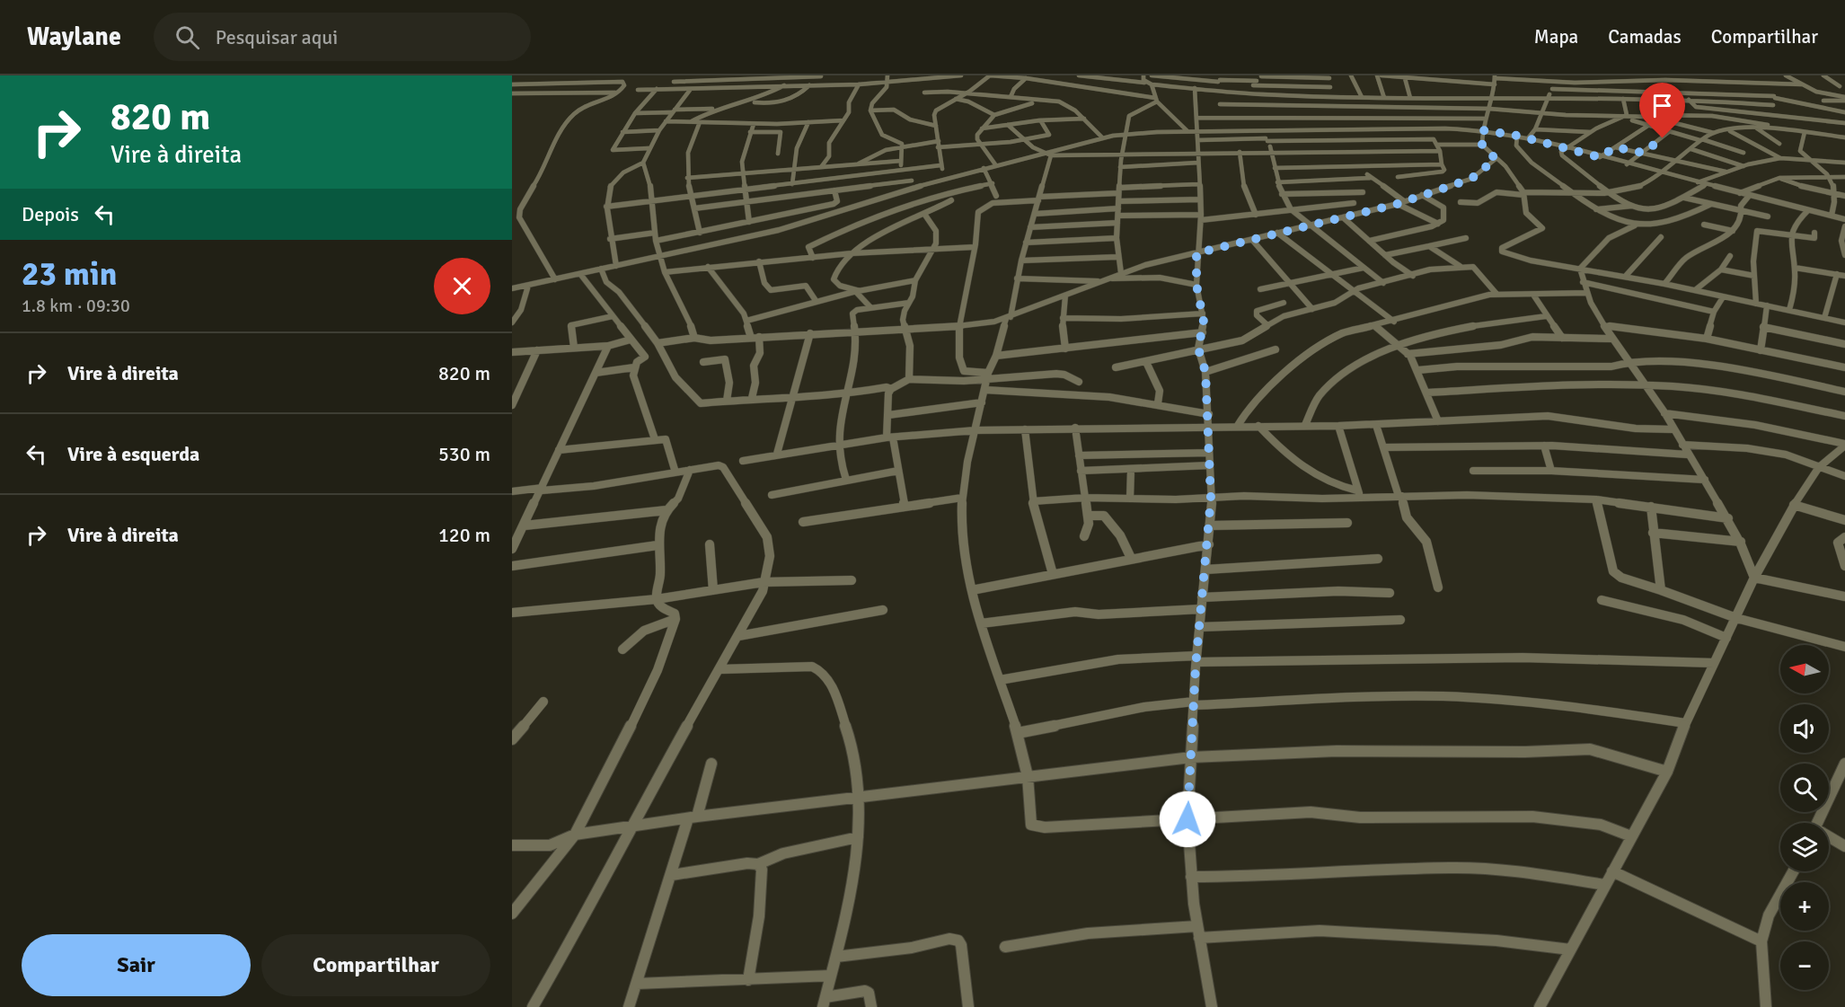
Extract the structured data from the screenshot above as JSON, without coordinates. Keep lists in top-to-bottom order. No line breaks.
{"north":"left","page":{"header":"Waylane","search":"Pesquisar aqui","nav":["Mapa","Camadas","Compartilhar"],"turn":["820 m","Vire à direita"],"then":"Depois","heading":["23 min","1.8 km · 09:30"],"list":[{"name":"Vire à direita","value":"820 m"},{"name":"Vire à esquerda","value":"530 m"},{"name":"Vire à direita","value":"120 m"}],"map_buttons":["+","−"],"buttons":["Sair","Compartilhar"]}}
